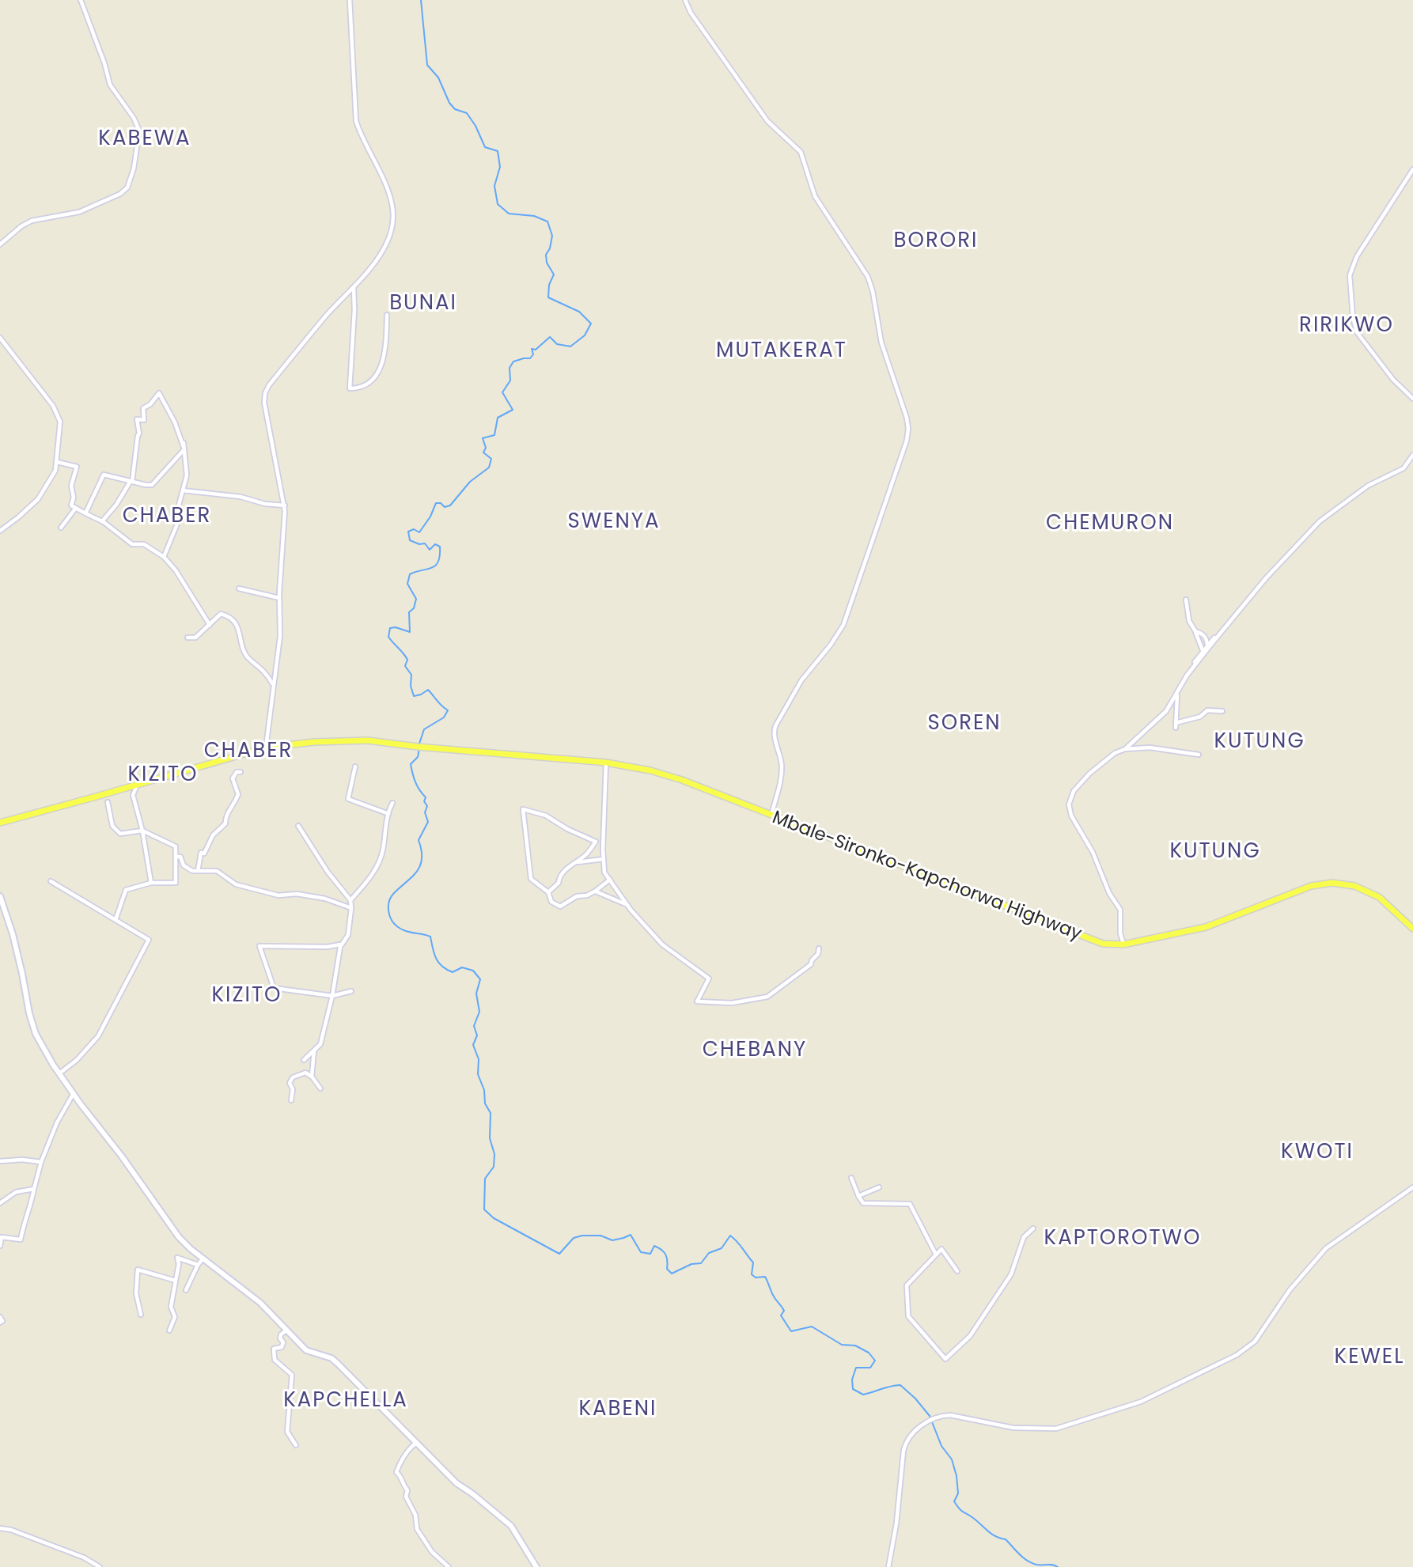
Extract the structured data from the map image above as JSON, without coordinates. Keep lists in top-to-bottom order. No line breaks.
{"streets":{"main road":["Mbale-Sironko-Kapchorwa Highway"]},"districts":["KABEWA","BORORI","BUNAI","RIRIKWO","MUTAKERAT","CHABER","SWENYA","CHEMURON","SOREN","KUTUNG","CHABER","KIZITO","KUTUNG","KIZITO","CHEBANY","KWOTI","KAPTOROTWO","KEWEL","KAPCHELLA","KABENI"]}
